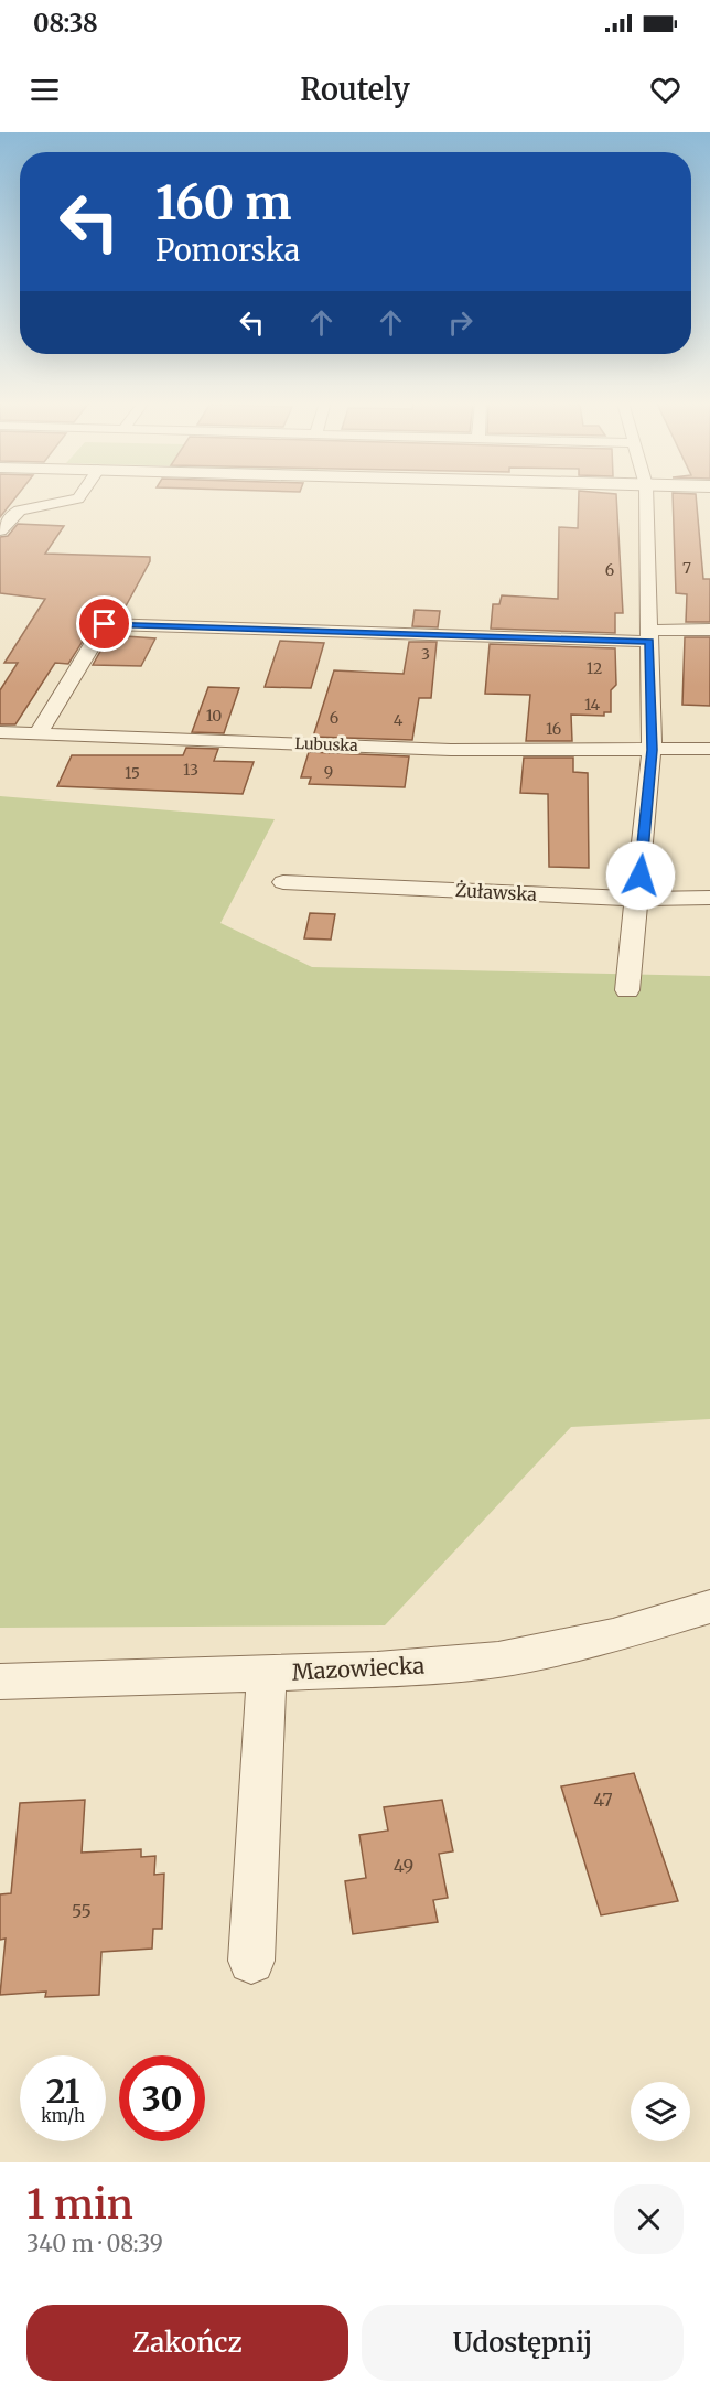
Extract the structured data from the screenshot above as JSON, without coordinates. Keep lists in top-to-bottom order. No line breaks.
{"streets":{"street":["Lubuska","Żuławska","Mazowiecka"]},"house_numbers":["7","6","3","12","14","10","6","4","16","13","9","15","47","49","55"],"page":{"status":"08:38","header":"Routely","turn":["160 m","Pomorska"],"speed":"21 km/h","limit":"30","heading":["1 min","340 m · 08:39"],"buttons":["Zakończ","Udostępnij"]}}
